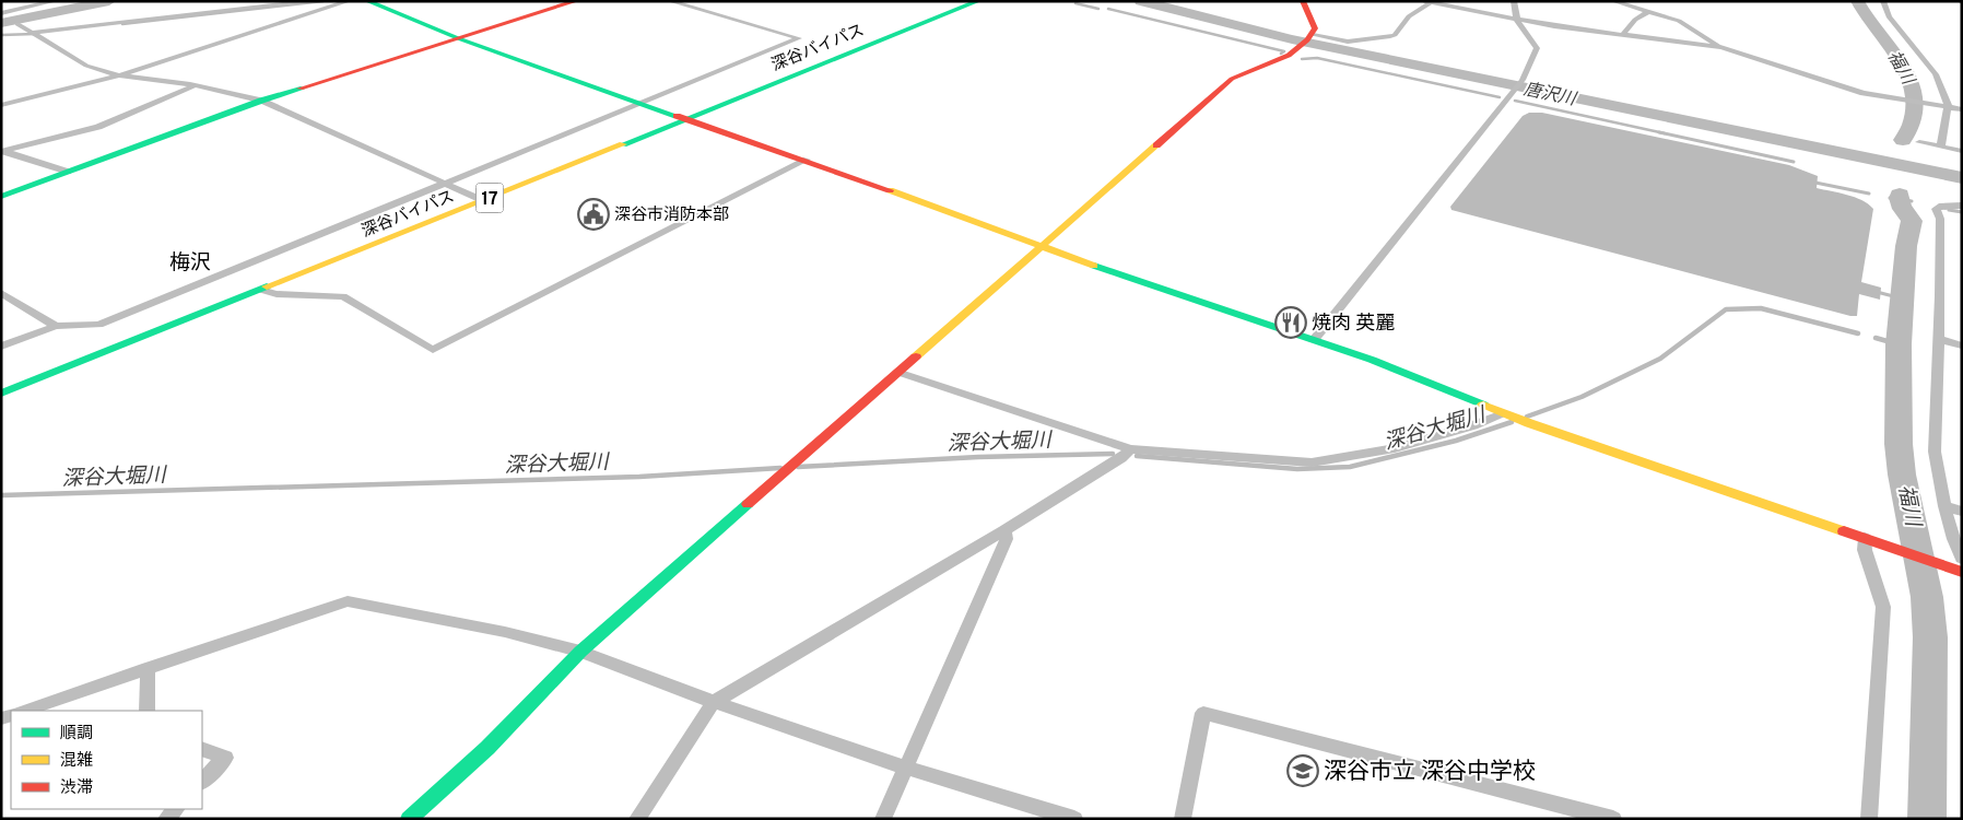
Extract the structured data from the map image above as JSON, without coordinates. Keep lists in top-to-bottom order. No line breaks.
{"streets":{"main road":["深谷バイパス","17"]},"districts":["梅沢"],"water":["福川","唐沢川","深谷大堀川"],"places":{"public building":["深谷市消防本部"],"restaurant":["焼肉 英麗"],"school or university":["深谷市立 深谷中学校"]},"legend":["順調","混雑","渋滞"]}
